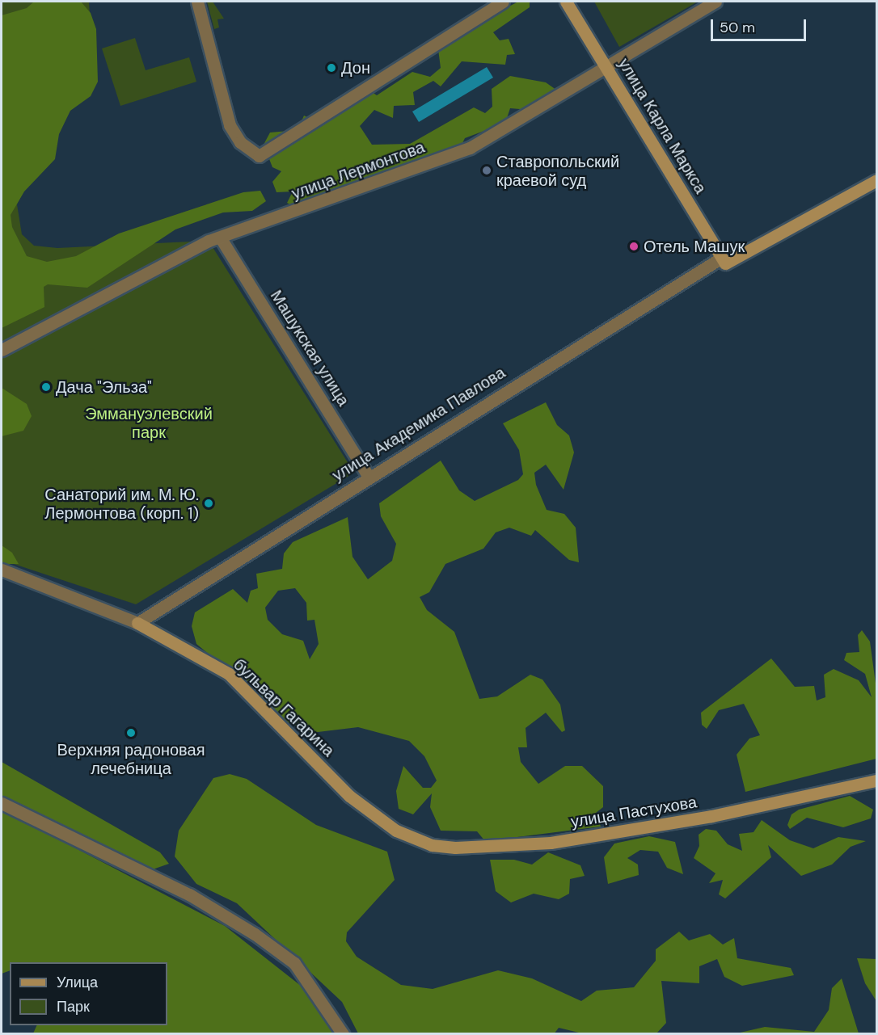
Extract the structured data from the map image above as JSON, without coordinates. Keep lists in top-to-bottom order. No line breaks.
{"streets":{"street":["улица Карла Маркса","улица Лермонтова","Машукская улица","улица Академика Павлова","бульвар Гагарина","улица Пастухова"]},"crossings":[["улица Карла Маркса","улица Лермонтова"],["улица Карла Маркса","улица Академика Павлова"],["улица Лермонтова","Машукская улица"],["Машукская улица","улица Академика Павлова"],["улица Академика Павлова","бульвар Гагарина"],["бульвар Гагарина","улица Пастухова"]],"parks":["Эммануэлевский парк"],"places":["Дон","Ставропольский краевой суд","Отель Машук","Дача \"Эльза\"","Санаторий им. М. Ю. Лермонтова (корп. 1)","Верхняя радоновая лечебница"],"legend":["Улица","Парк"],"scale_bar":"50 m"}
